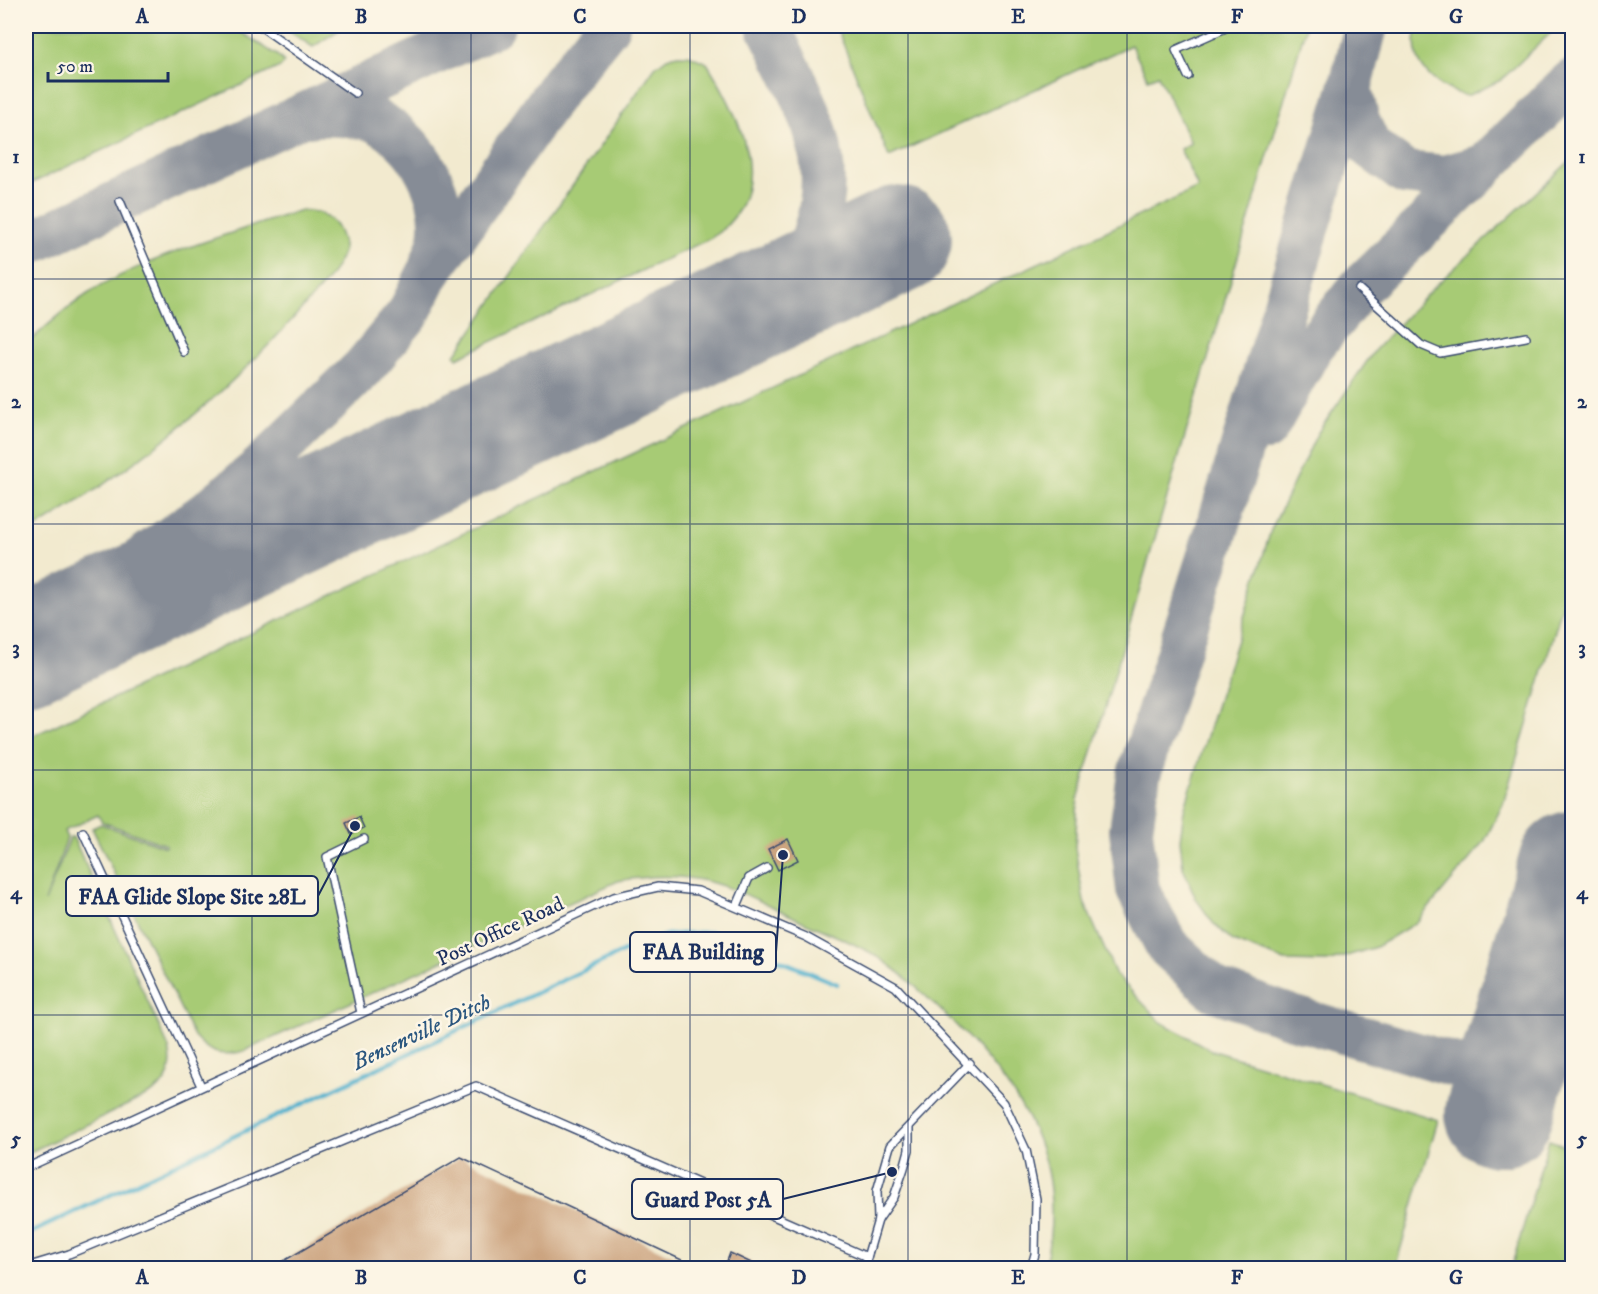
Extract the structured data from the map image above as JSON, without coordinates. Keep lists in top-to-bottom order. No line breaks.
{"streets":{"lane":["Post Office Road"]},"water":["Bensenville Ditch"],"places":["FAA Glide Slope Site 28L","FAA Building","Guard Post 5A"],"scale_bar":"50 m","grid":{"columns":["A","B","C","D","E","F","G"],"rows":["1","2","3","4","5"]}}
